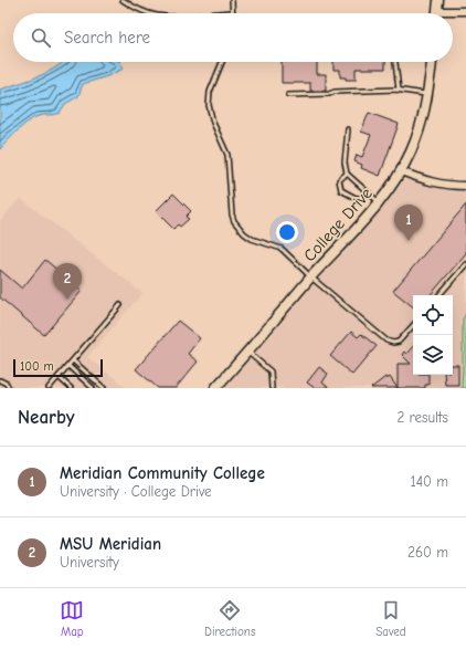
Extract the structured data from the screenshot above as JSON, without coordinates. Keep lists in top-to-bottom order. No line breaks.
{"streets":{"street":["College Drive"]},"scale_bar":"100 m","page":{"search":"Search here","pins":["1","2"],"scale":"100 m","heading":["Nearby","2 results"],"list":[{"mark":"1","name":"Meridian Community College","note":"University · College Drive","value":"140 m"},{"mark":"2","name":"MSU Meridian","note":"University","value":"260 m"}],"nav":["Map","Directions","Saved"]}}
